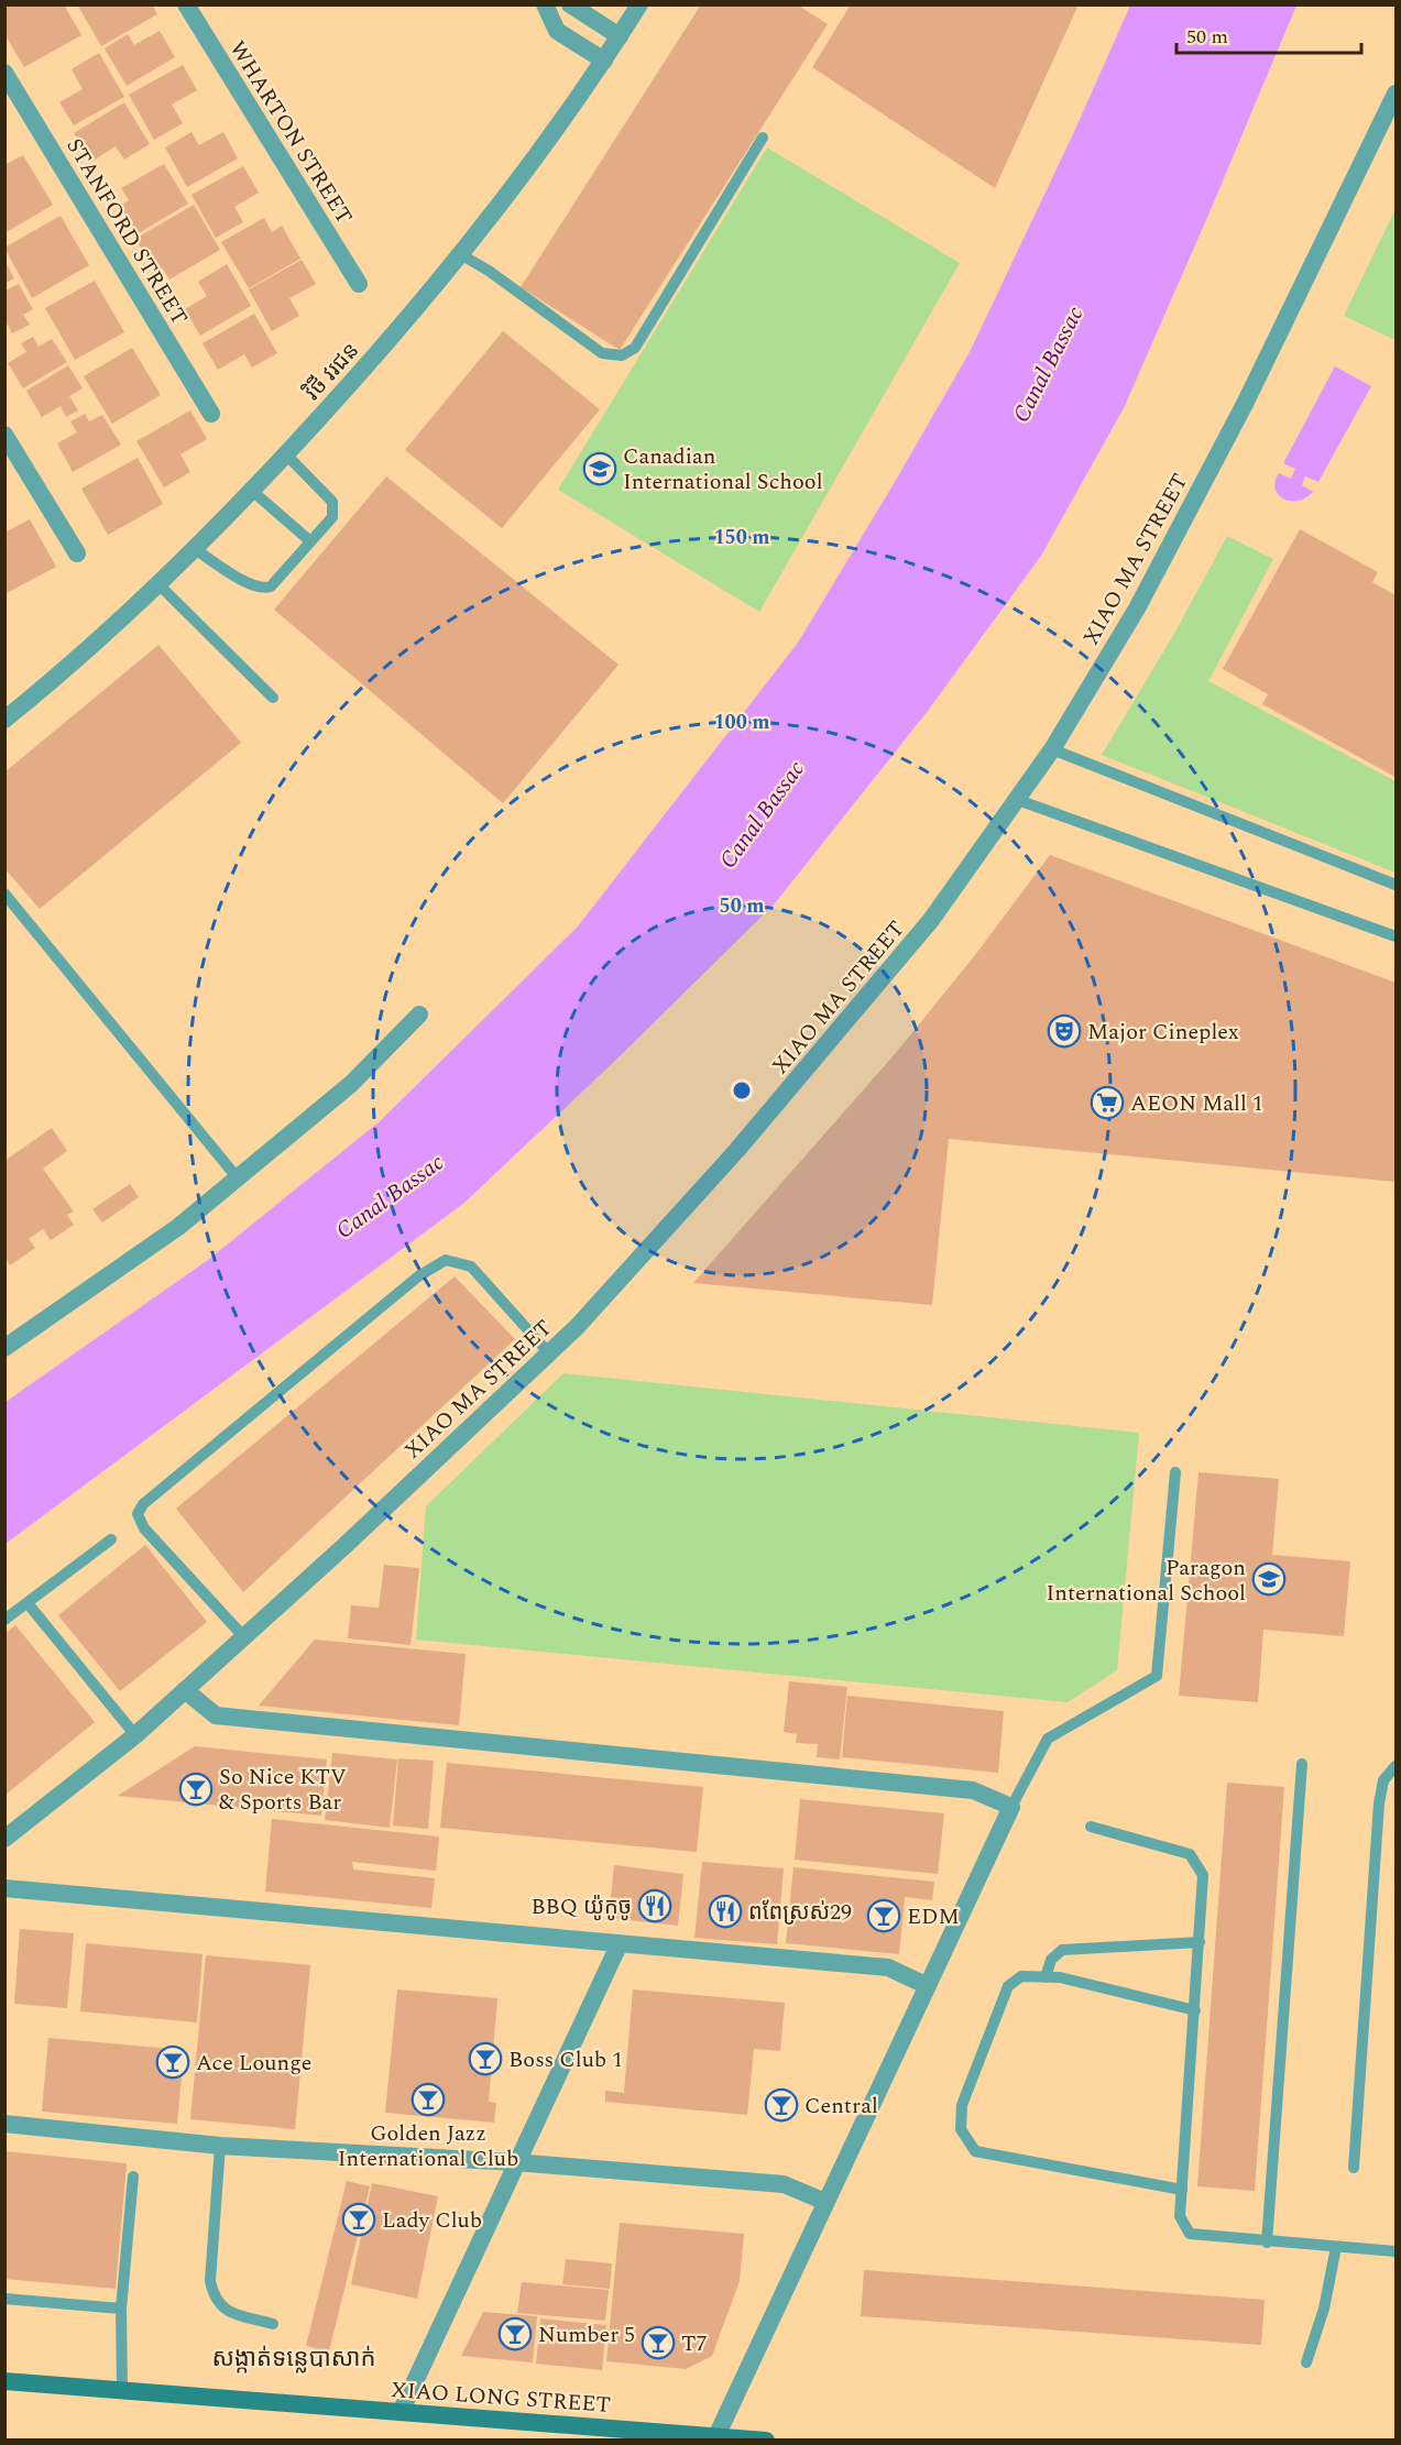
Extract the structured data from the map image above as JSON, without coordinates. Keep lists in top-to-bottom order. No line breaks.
{"streets":{"main road":["XIAO LONG STREET"],"street":["WHARTON STREET","STANFORD STREET","វិថី វរជន","XIAO MA STREET"]},"districts":["សង្កាត់ទន្លេបាសាក់"],"water":["Canal Bassac"],"places":{"school or university":["Canadian International School","Paragon International School"],"theatre":["Major Cineplex"],"supermarket":["AEON Mall 1"],"bar":["So Nice KTV & Sports Bar","EDM","Boss Club 1","Ace Lounge","Golden Jazz International Club","Central","Lady Club","Number 5","T7"],"restaurant":["BBQ យ៉ូកូចូ","ពពែស្រស់29"]},"scale_bar":"50 m","rings":["150 m","100 m","50 m"]}
